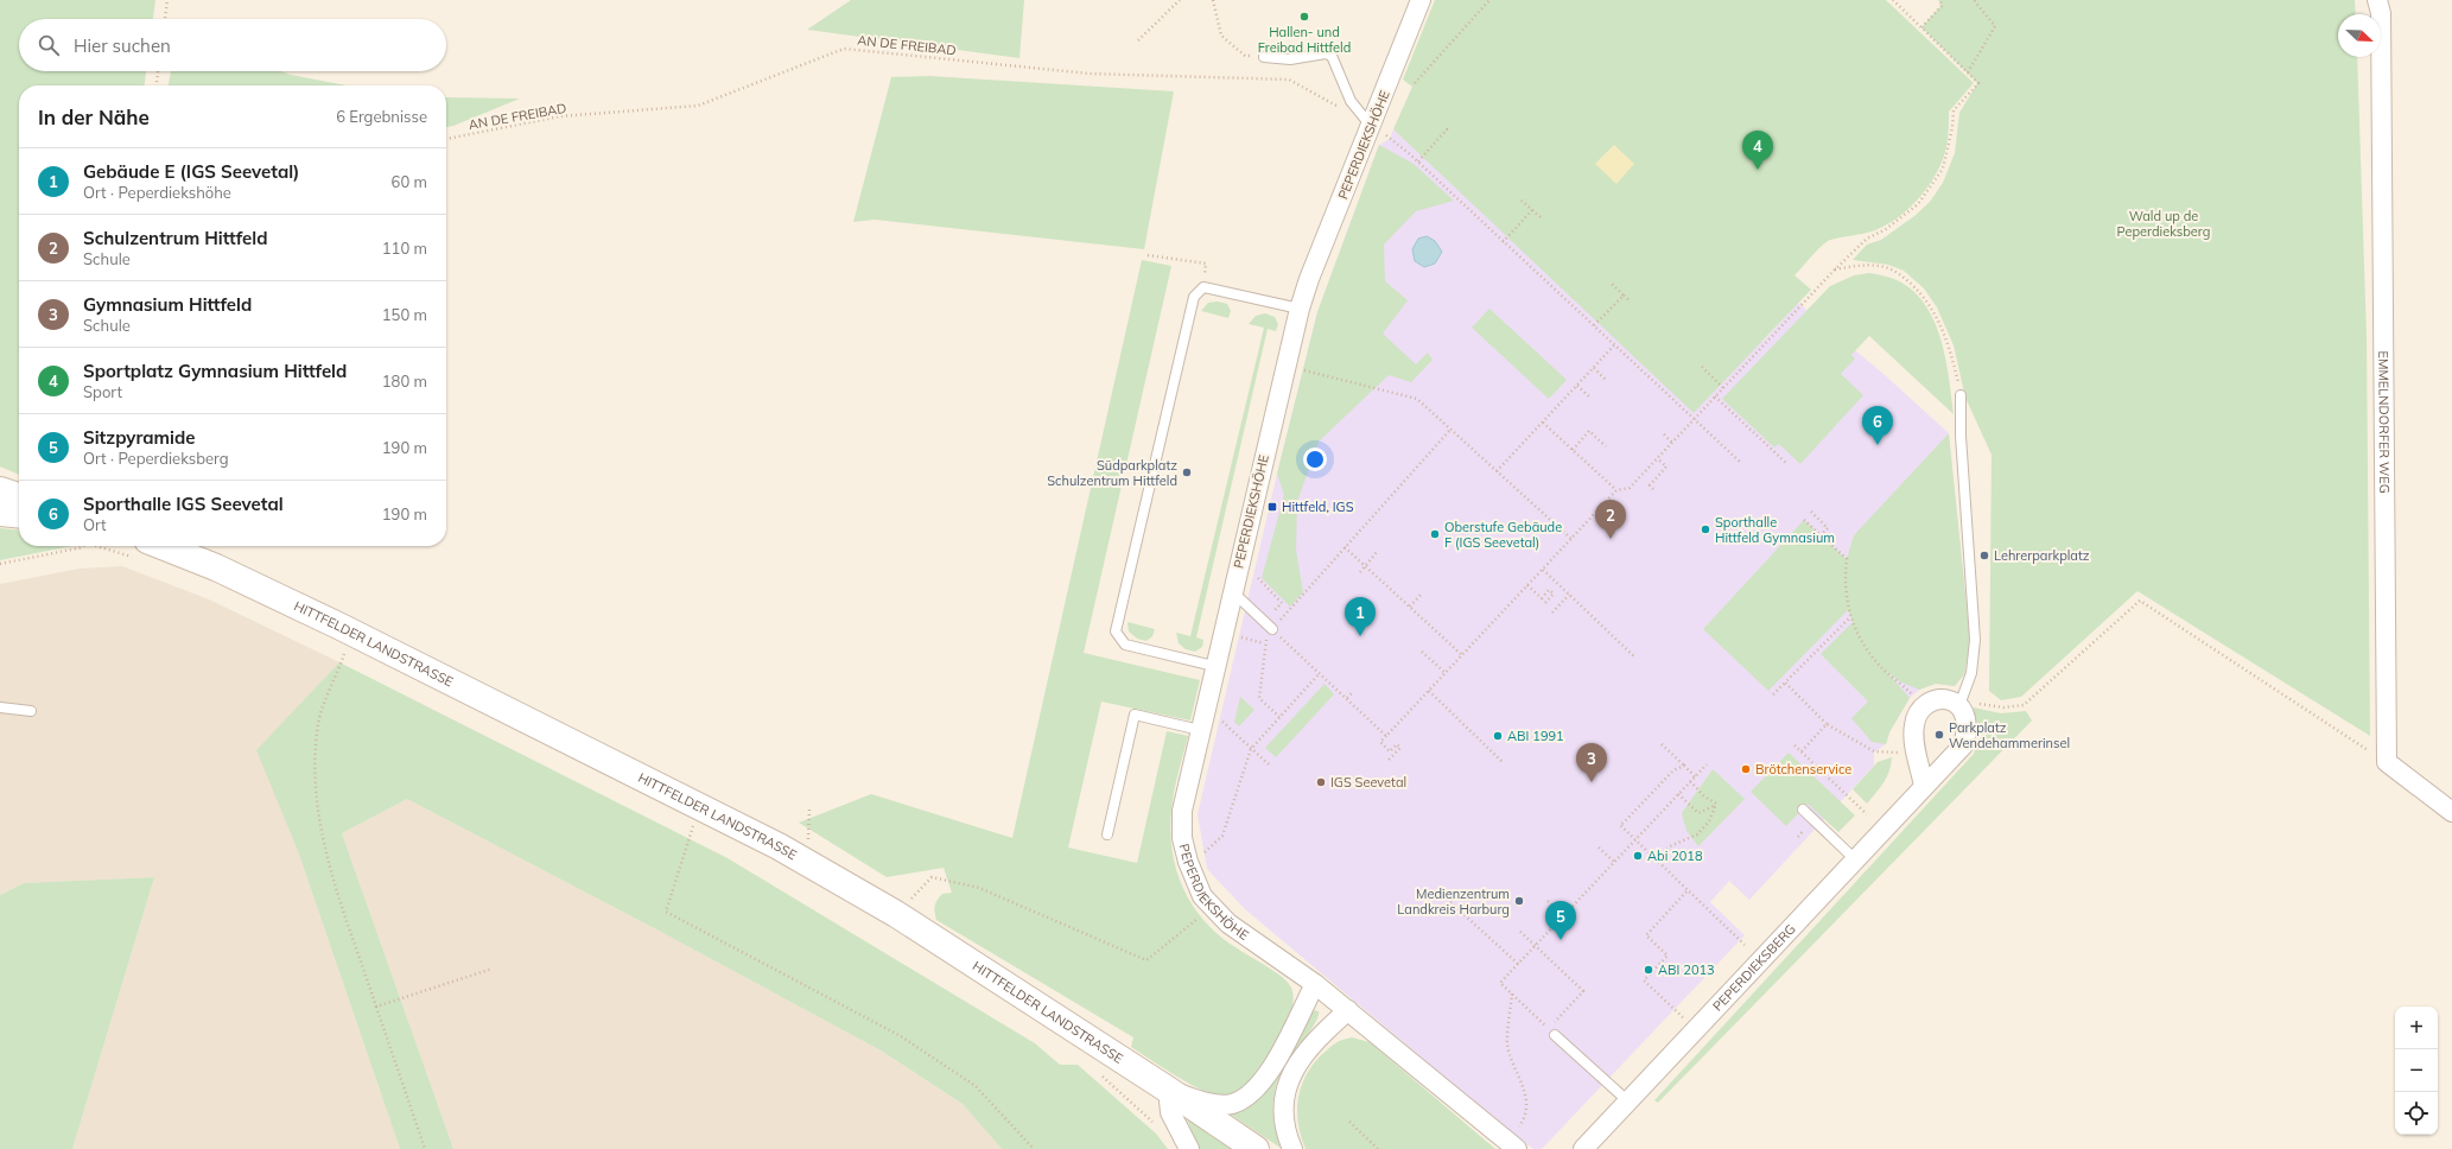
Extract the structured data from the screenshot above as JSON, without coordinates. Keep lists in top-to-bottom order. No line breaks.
{"streets":{"main road":["HITTFELDER LANDSTRASSE"],"street":["PEPERDIEKSHÖHE","EMMELNDORFER WEG","PEPERDIEKSBERG"],"path":["AN DE FREIBAD"]},"parks":["Wald up de Peperdieksberg"],"places":{"other":["Hallen- und Freibad Hittfeld","Südparkplatz Schulzentrum Hittfeld","Sporthalle Hittfeld Gymnasium","Oberstufe Gebäude F (IGS Seevetal)","Lehrerparkplatz","Parkplatz Wendehammerinsel","ABI 1991","Brötchenservice","IGS Seevetal","Abi 2018","Medienzentrum Landkreis Harburg","ABI 2013"],"transit":["Hittfeld, IGS"]},"north":"bottom right","page":{"search":"Hier suchen","heading":["In der Nähe","6 Ergebnisse"],"pins":["4","6","2","1","3","5"],"list":[{"mark":"1","name":"Gebäude E (IGS Seevetal)","note":"Ort · Peperdiekshöhe","value":"60 m"},{"mark":"2","name":"Schulzentrum Hittfeld","note":"Schule","value":"110 m"},{"mark":"3","name":"Gymnasium Hittfeld","note":"Schule","value":"150 m"},{"mark":"4","name":"Sportplatz Gymnasium Hittfeld","note":"Sport","value":"180 m"},{"mark":"5","name":"Sitzpyramide","note":"Ort · Peperdieksberg","value":"190 m"},{"mark":"6","name":"Sporthalle IGS Seevetal","note":"Ort","value":"190 m"}],"map_buttons":["+","−"]}}
